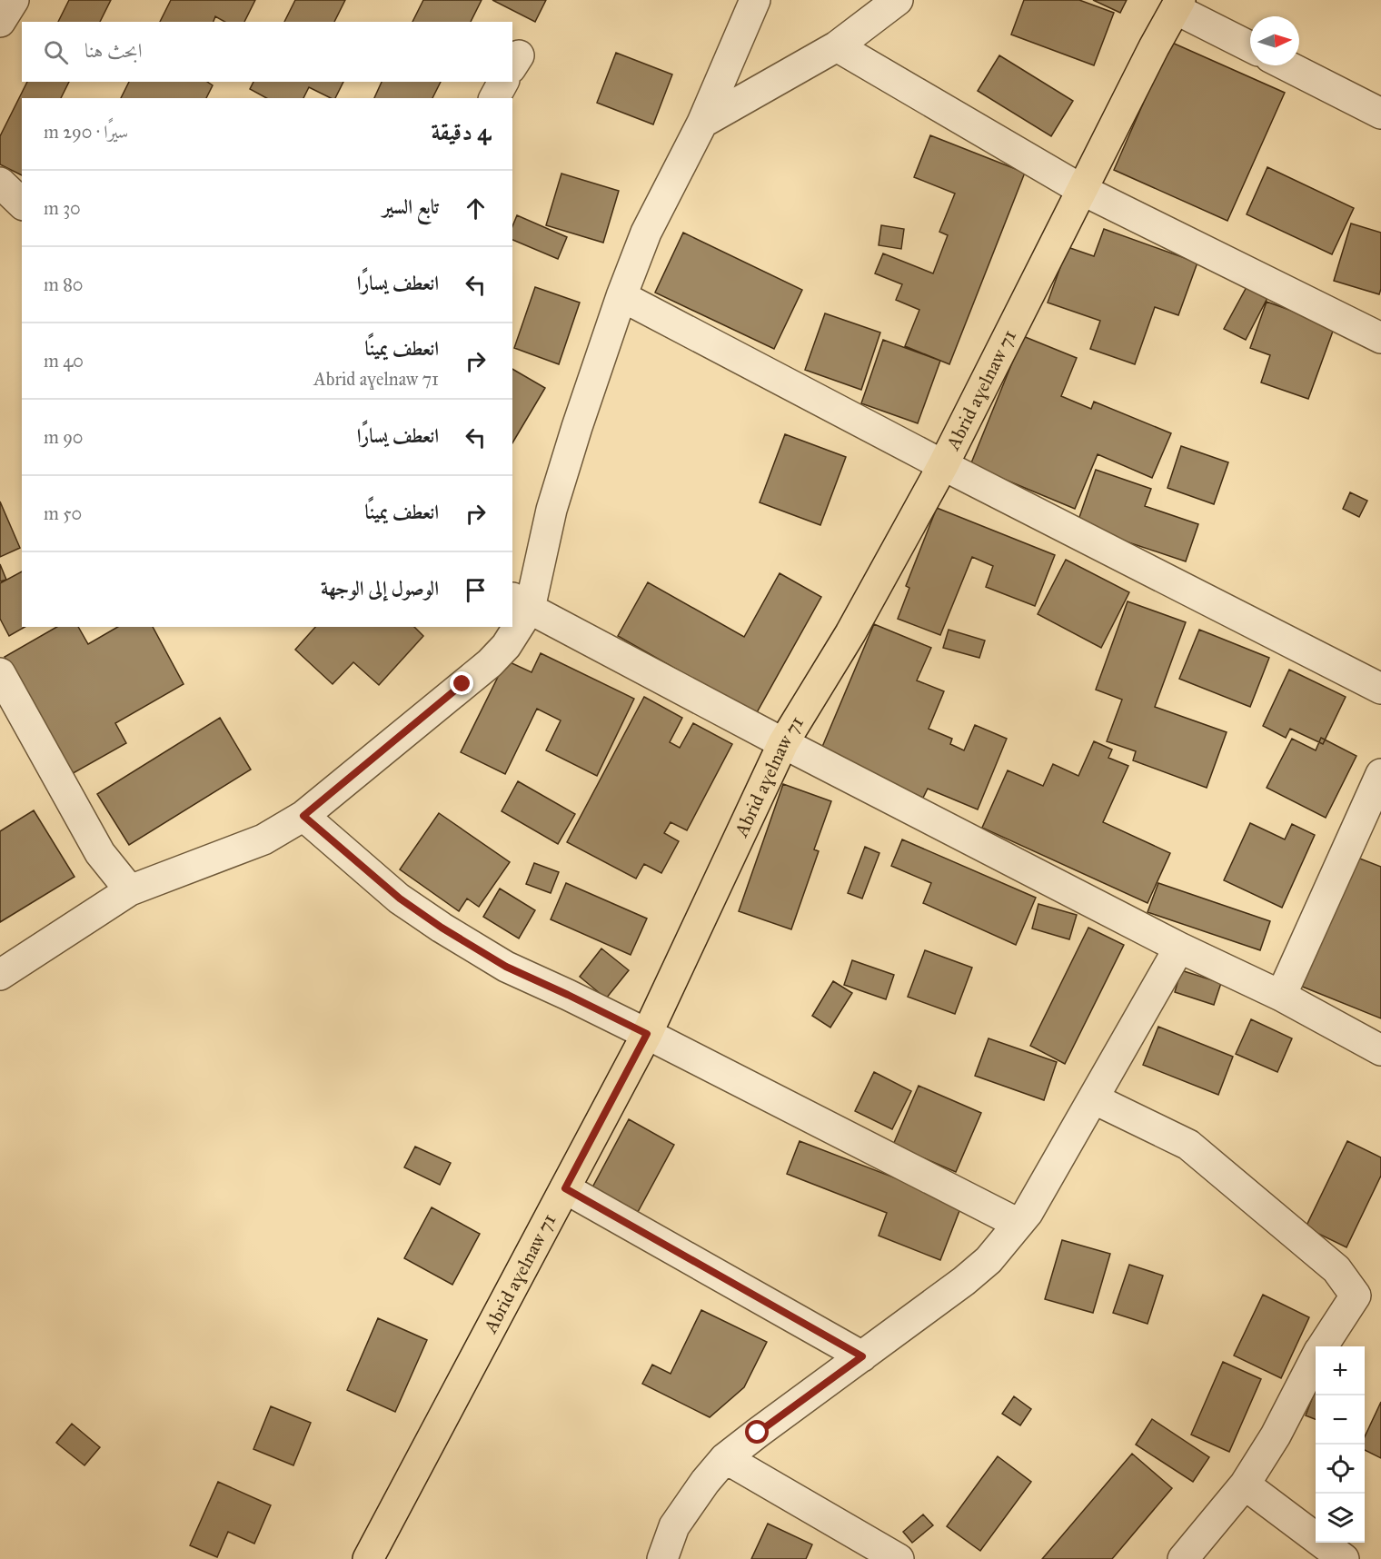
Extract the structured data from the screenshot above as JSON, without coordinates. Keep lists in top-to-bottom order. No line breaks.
{"streets":{"main road":["Abrid aɣelnaw 71"]},"north":"right","page":{"search":"ابحث هنا","heading":["4 دقيقة","سيرًا · 290 m"],"list":[["تابع السير","30 m"],["انعطف يسارًا","80 m"],["انعطف يمينًا","Abrid aɣelnaw 71","40 m"],["انعطف يسارًا","90 m"],["انعطف يمينًا","50 m"],"الوصول إلى الوجهة"],"map_buttons":["+","−"]}}
